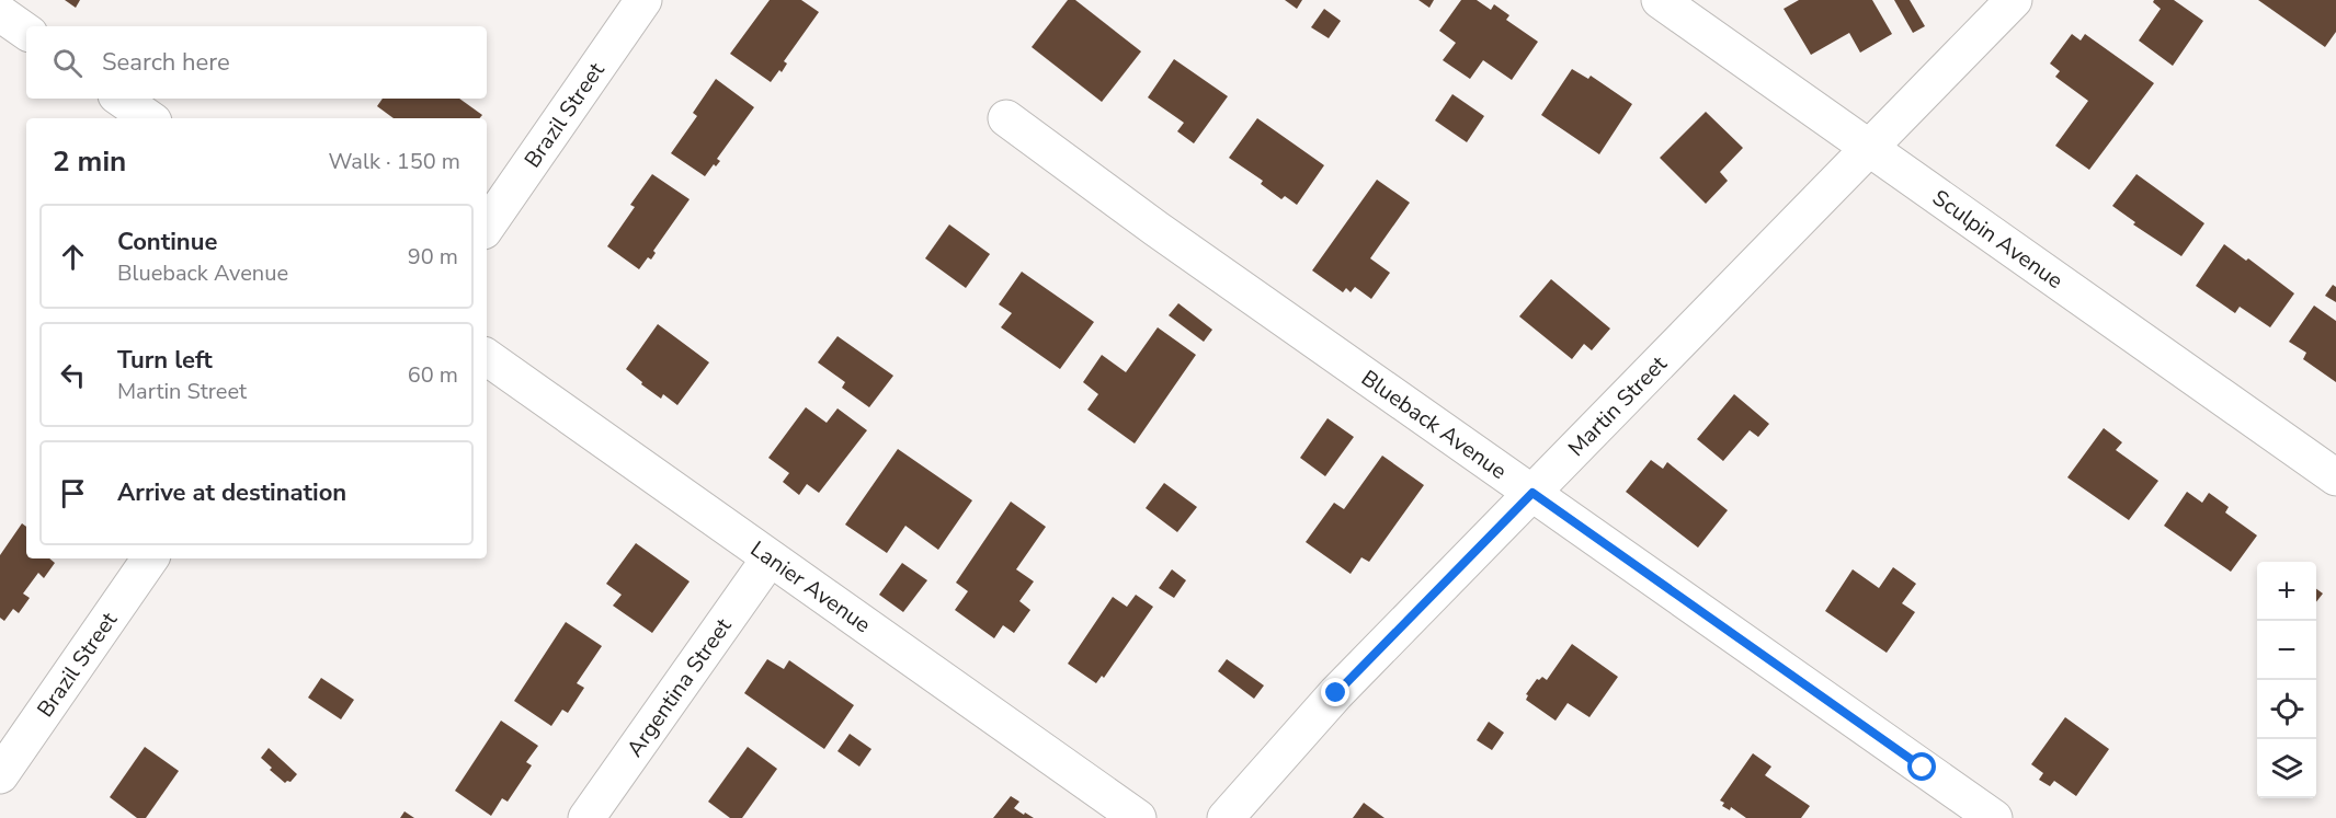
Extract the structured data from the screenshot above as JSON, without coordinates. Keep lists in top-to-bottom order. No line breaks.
{"streets":{"street":["Brazil Street","Sculpin Avenue","Martin Street","Blueback Avenue","Lanier Avenue","Argentina Street"]},"crossings":[["Sculpin Avenue","Martin Street"],["Martin Street","Blueback Avenue"],["Lanier Avenue","Argentina Street"]],"page":{"search":"Search here","heading":["2 min","Walk · 150 m"],"list":[["Continue","Blueback Avenue","90 m"],["Turn left","Martin Street","60 m"],"Arrive at destination"],"map_buttons":["+","−"]}}
